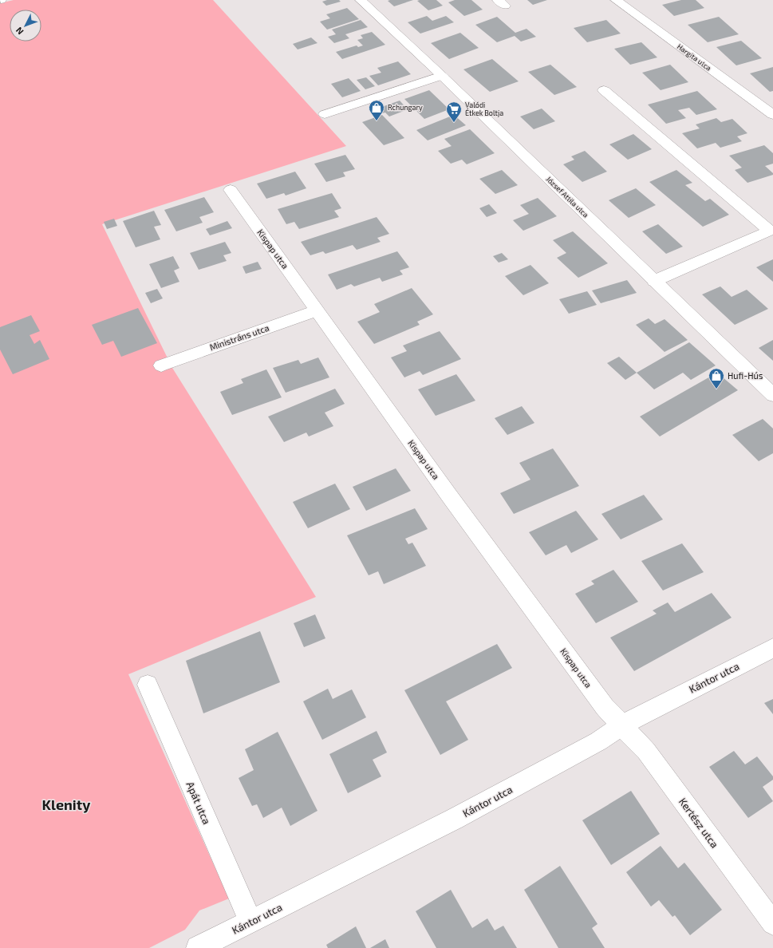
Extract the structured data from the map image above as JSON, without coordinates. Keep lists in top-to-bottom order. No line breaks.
{"streets":{"street":["Hargita utca","József Attila utca","Kispap utca","Ministráns utca","Kántor utca","Apát utca","Kertész utca"]},"crossings":[["Kispap utca","Ministráns utca"],["Kispap utca","Kántor utca"],["Kispap utca","Kertész utca"],["Kántor utca","Apát utca"],["Kántor utca","Kertész utca"]],"districts":["Klenity"],"places":{"shop":["Rchungary","Hufi-Hús"],"supermarket":["Valódi Étkek Boltja"]},"north":"bottom left"}
